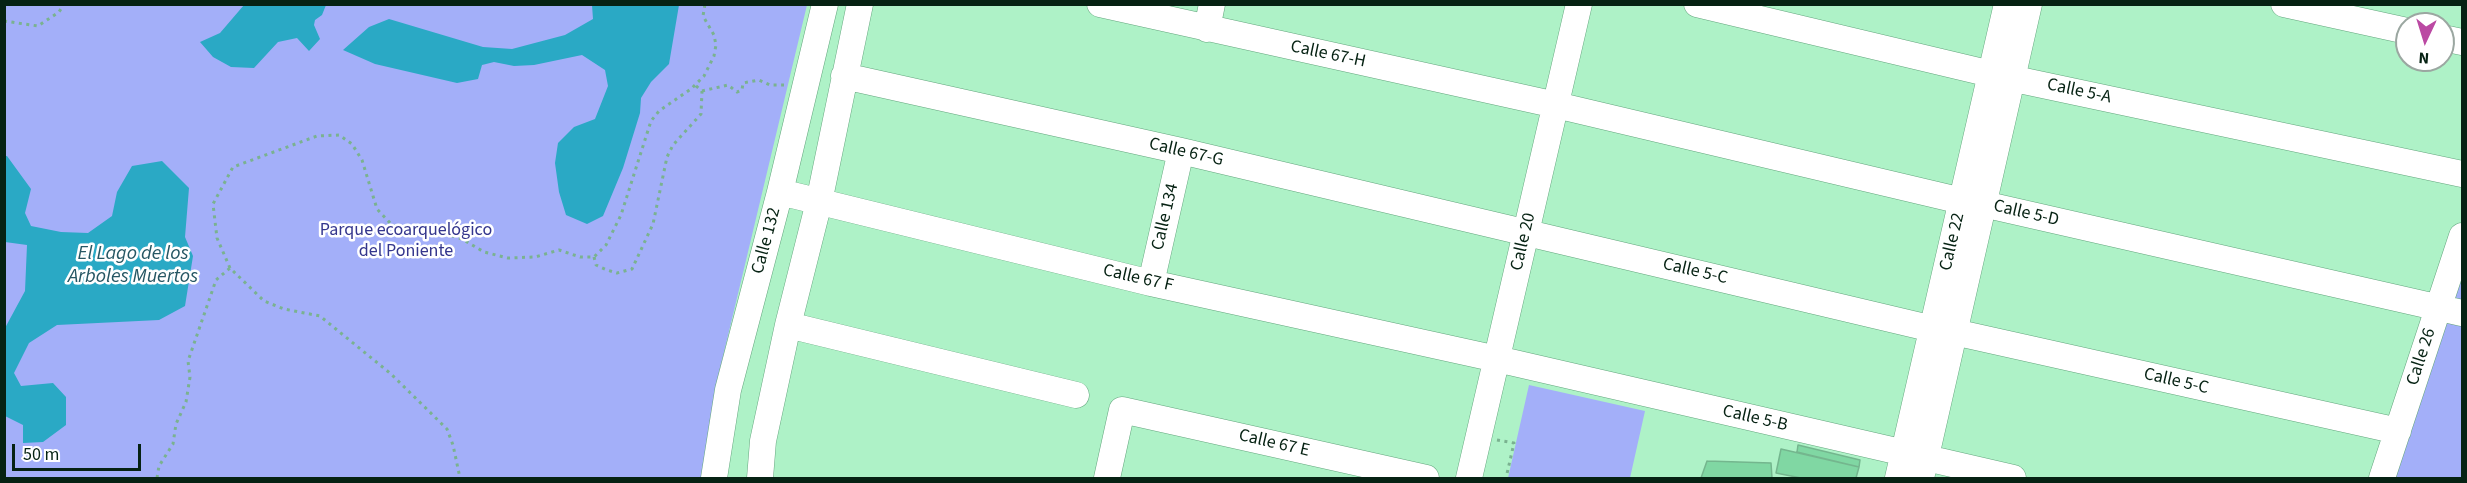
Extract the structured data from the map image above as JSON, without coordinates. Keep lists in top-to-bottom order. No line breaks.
{"streets":{"street":["Calle 67-H","Calle 5-A","Calle 67-G","Calle 5-D","Calle 134","Calle 132","Calle 20","Calle 22","Calle 5-C","Calle 67 F","Calle 26","Calle 5-B","Calle 67 E"]},"crossings":[["Calle 67-H","Calle 5-D"],["Calle 67-H","Calle 20"],["Calle 5-A","Calle 22"],["Calle 67-G","Calle 134"],["Calle 67-G","Calle 20"],["Calle 67-G","Calle 5-C"],["Calle 5-D","Calle 20"],["Calle 5-D","Calle 22"],["Calle 5-D","Calle 26"],["Calle 134","Calle 67 F"],["Calle 132","Calle 67 F"],["Calle 20","Calle 5-C"],["Calle 20","Calle 67 F"],["Calle 20","Calle 5-B"],["Calle 22","Calle 5-C"],["Calle 22","Calle 5-B"],["Calle 5-C","Calle 26"],["Calle 67 F","Calle 5-B"]],"water":["El Lago de los Arboles Muertos"],"parks":["Parque ecoarquelógico del Poniente"],"scale_bar":"50 m","north":"bottom"}
